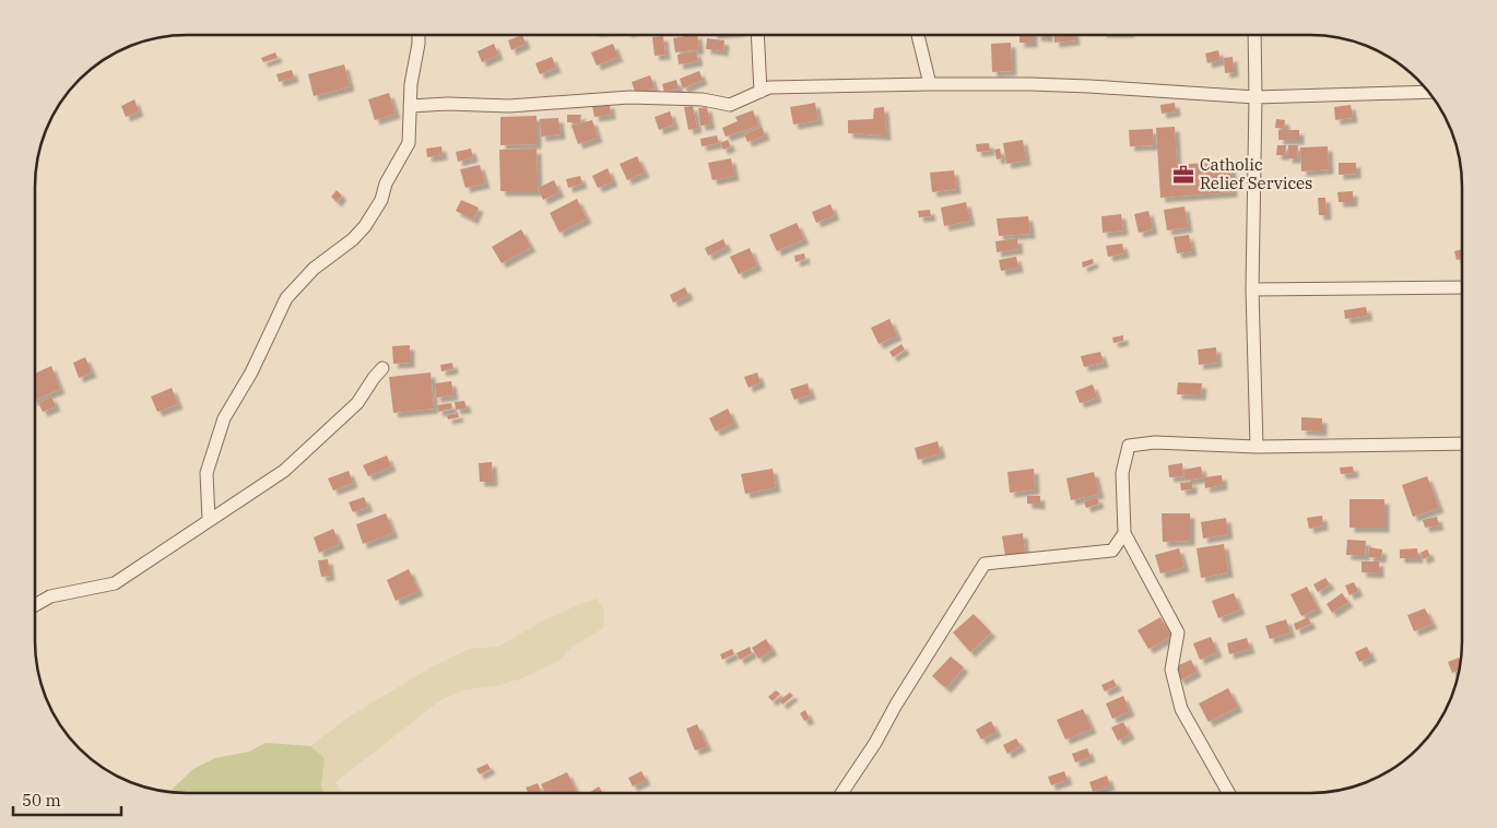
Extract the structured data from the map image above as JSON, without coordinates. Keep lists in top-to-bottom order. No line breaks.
{"places":{"office":["Catholic Relief Services"]},"scale_bar":"50 m"}
